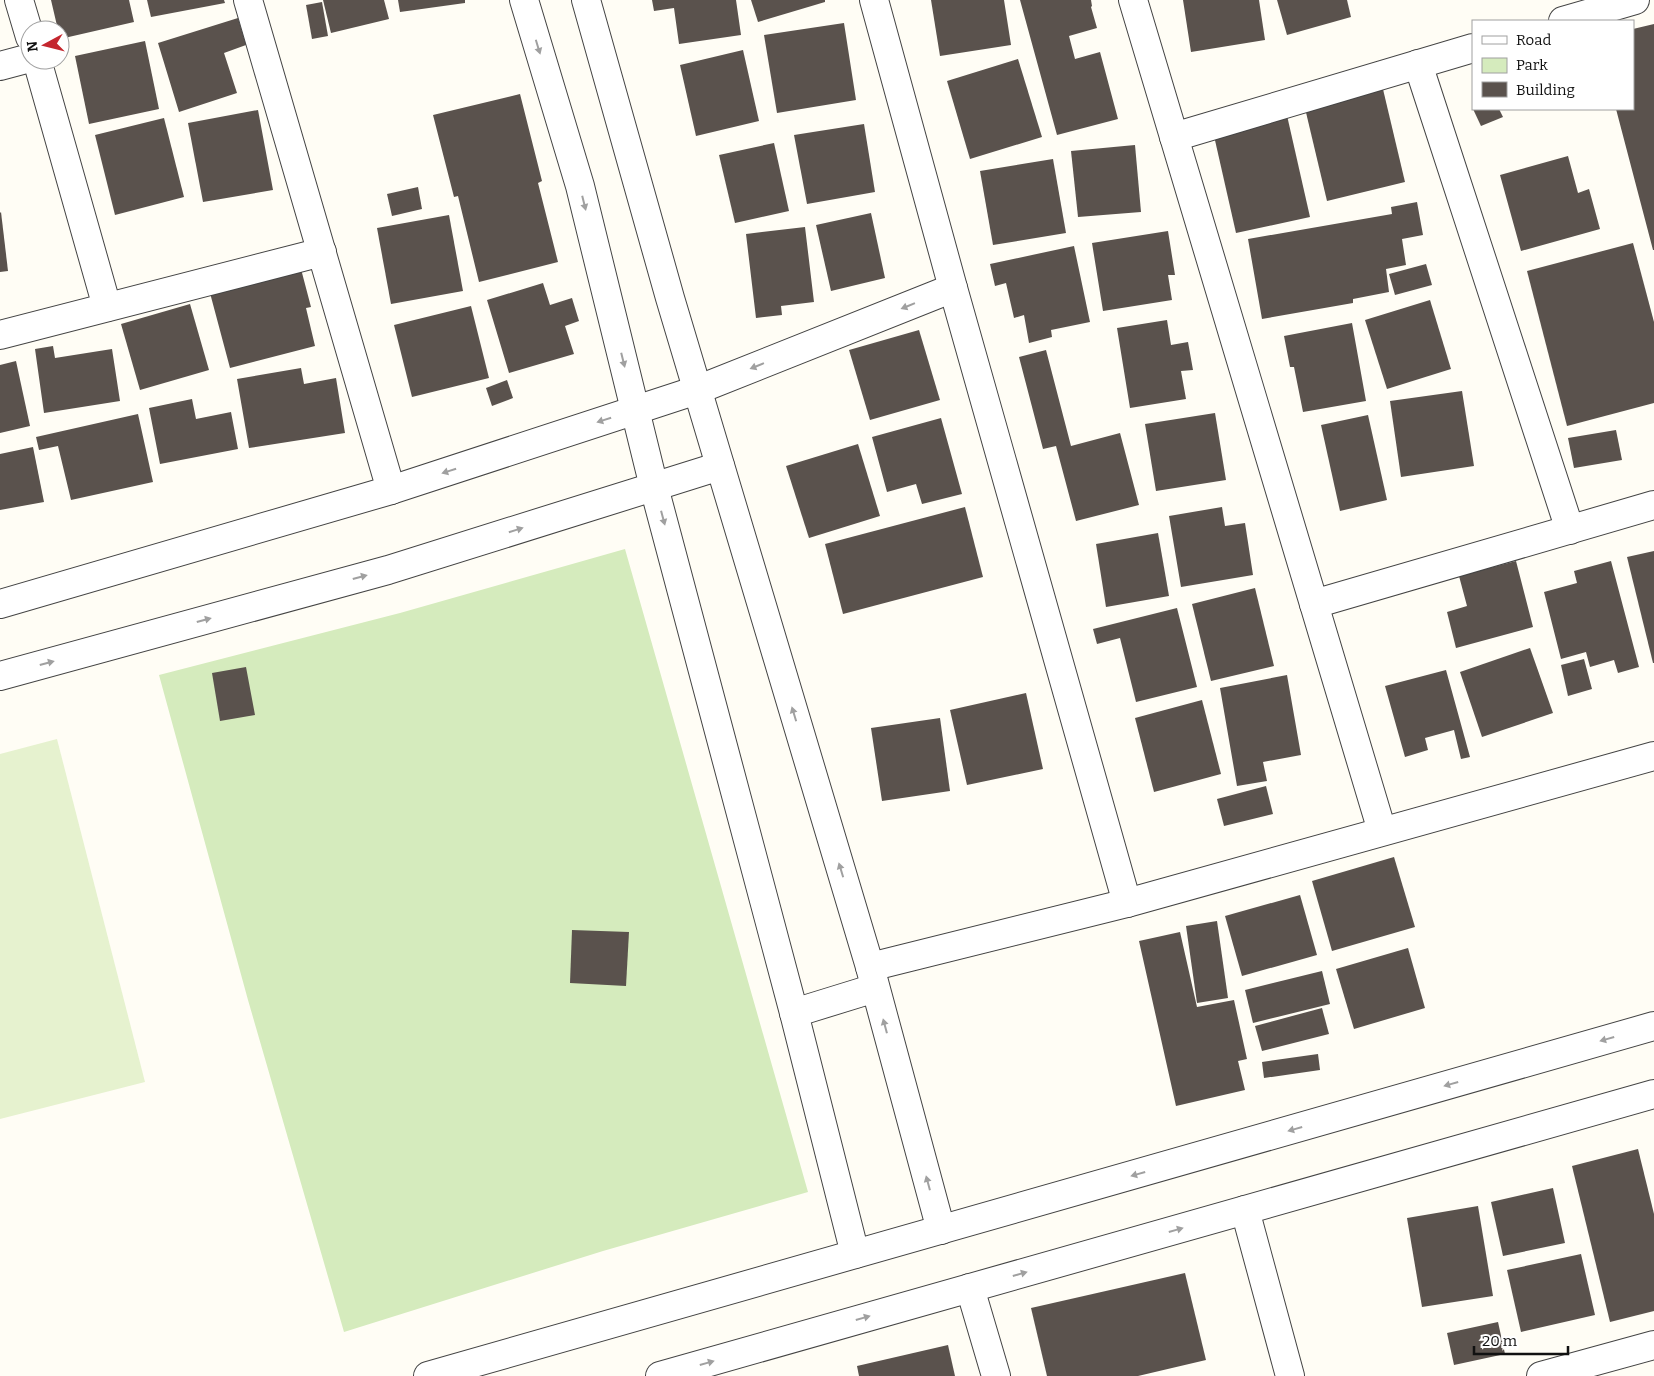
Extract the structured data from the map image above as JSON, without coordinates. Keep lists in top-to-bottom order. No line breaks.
{"legend":["Road","Park","Building"],"scale_bar":"20 m","north":"left"}
